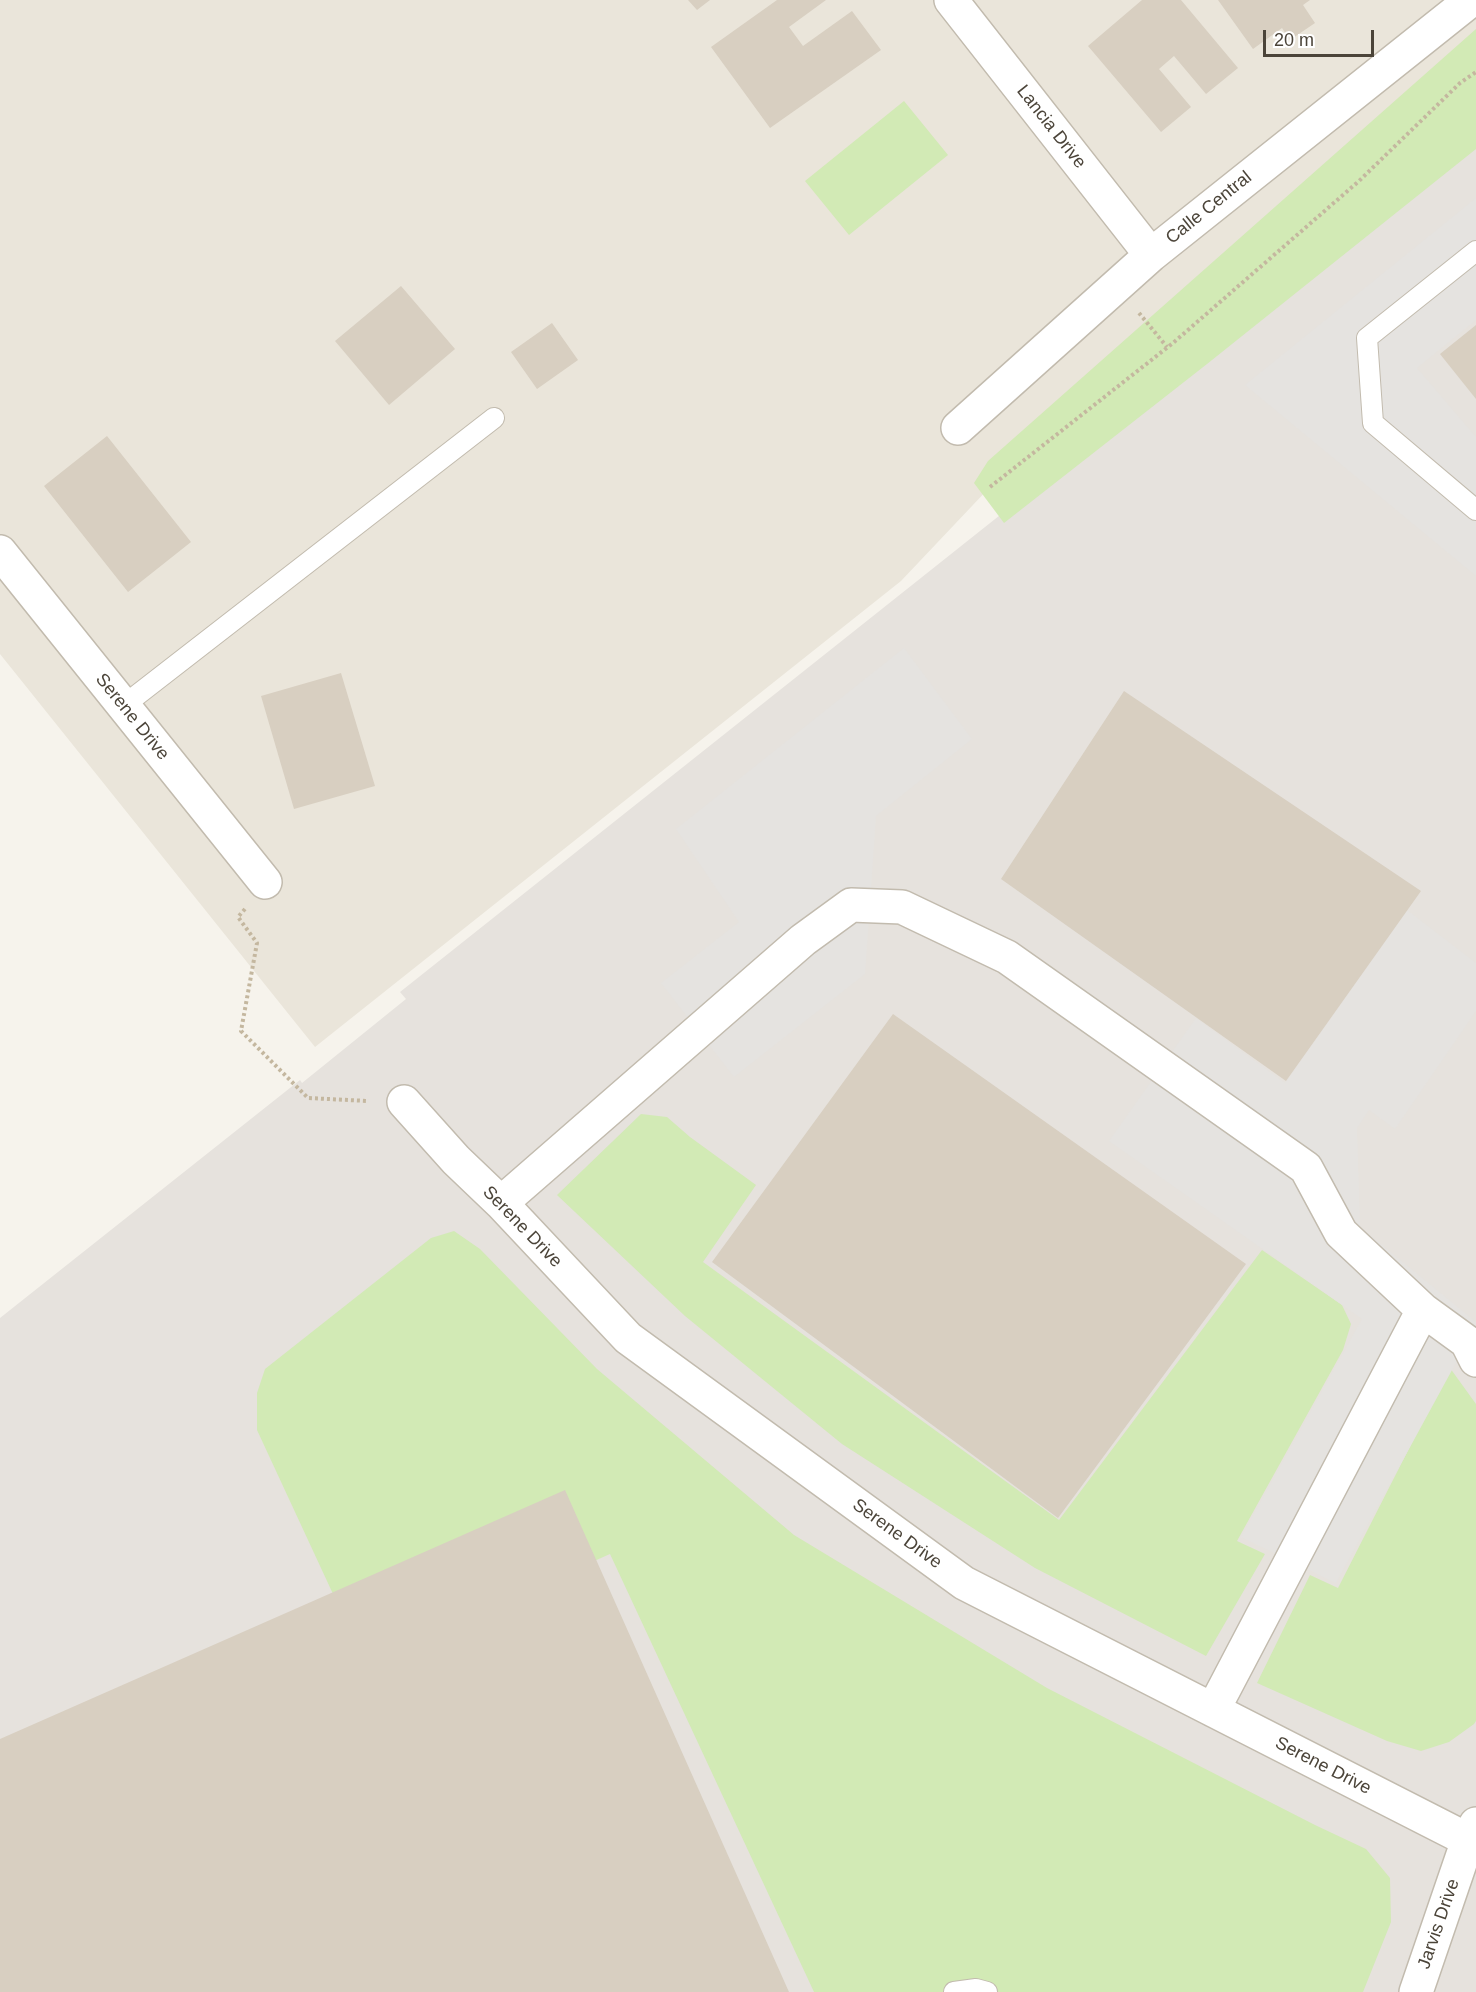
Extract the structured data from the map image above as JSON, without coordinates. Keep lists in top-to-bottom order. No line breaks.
{"streets":{"street":["Lancia Drive","Calle Central","Serene Drive","Jarvis Drive"]},"crossings":[["Lancia Drive","Calle Central"],["Serene Drive","Jarvis Drive"]],"scale_bar":"20 m"}
